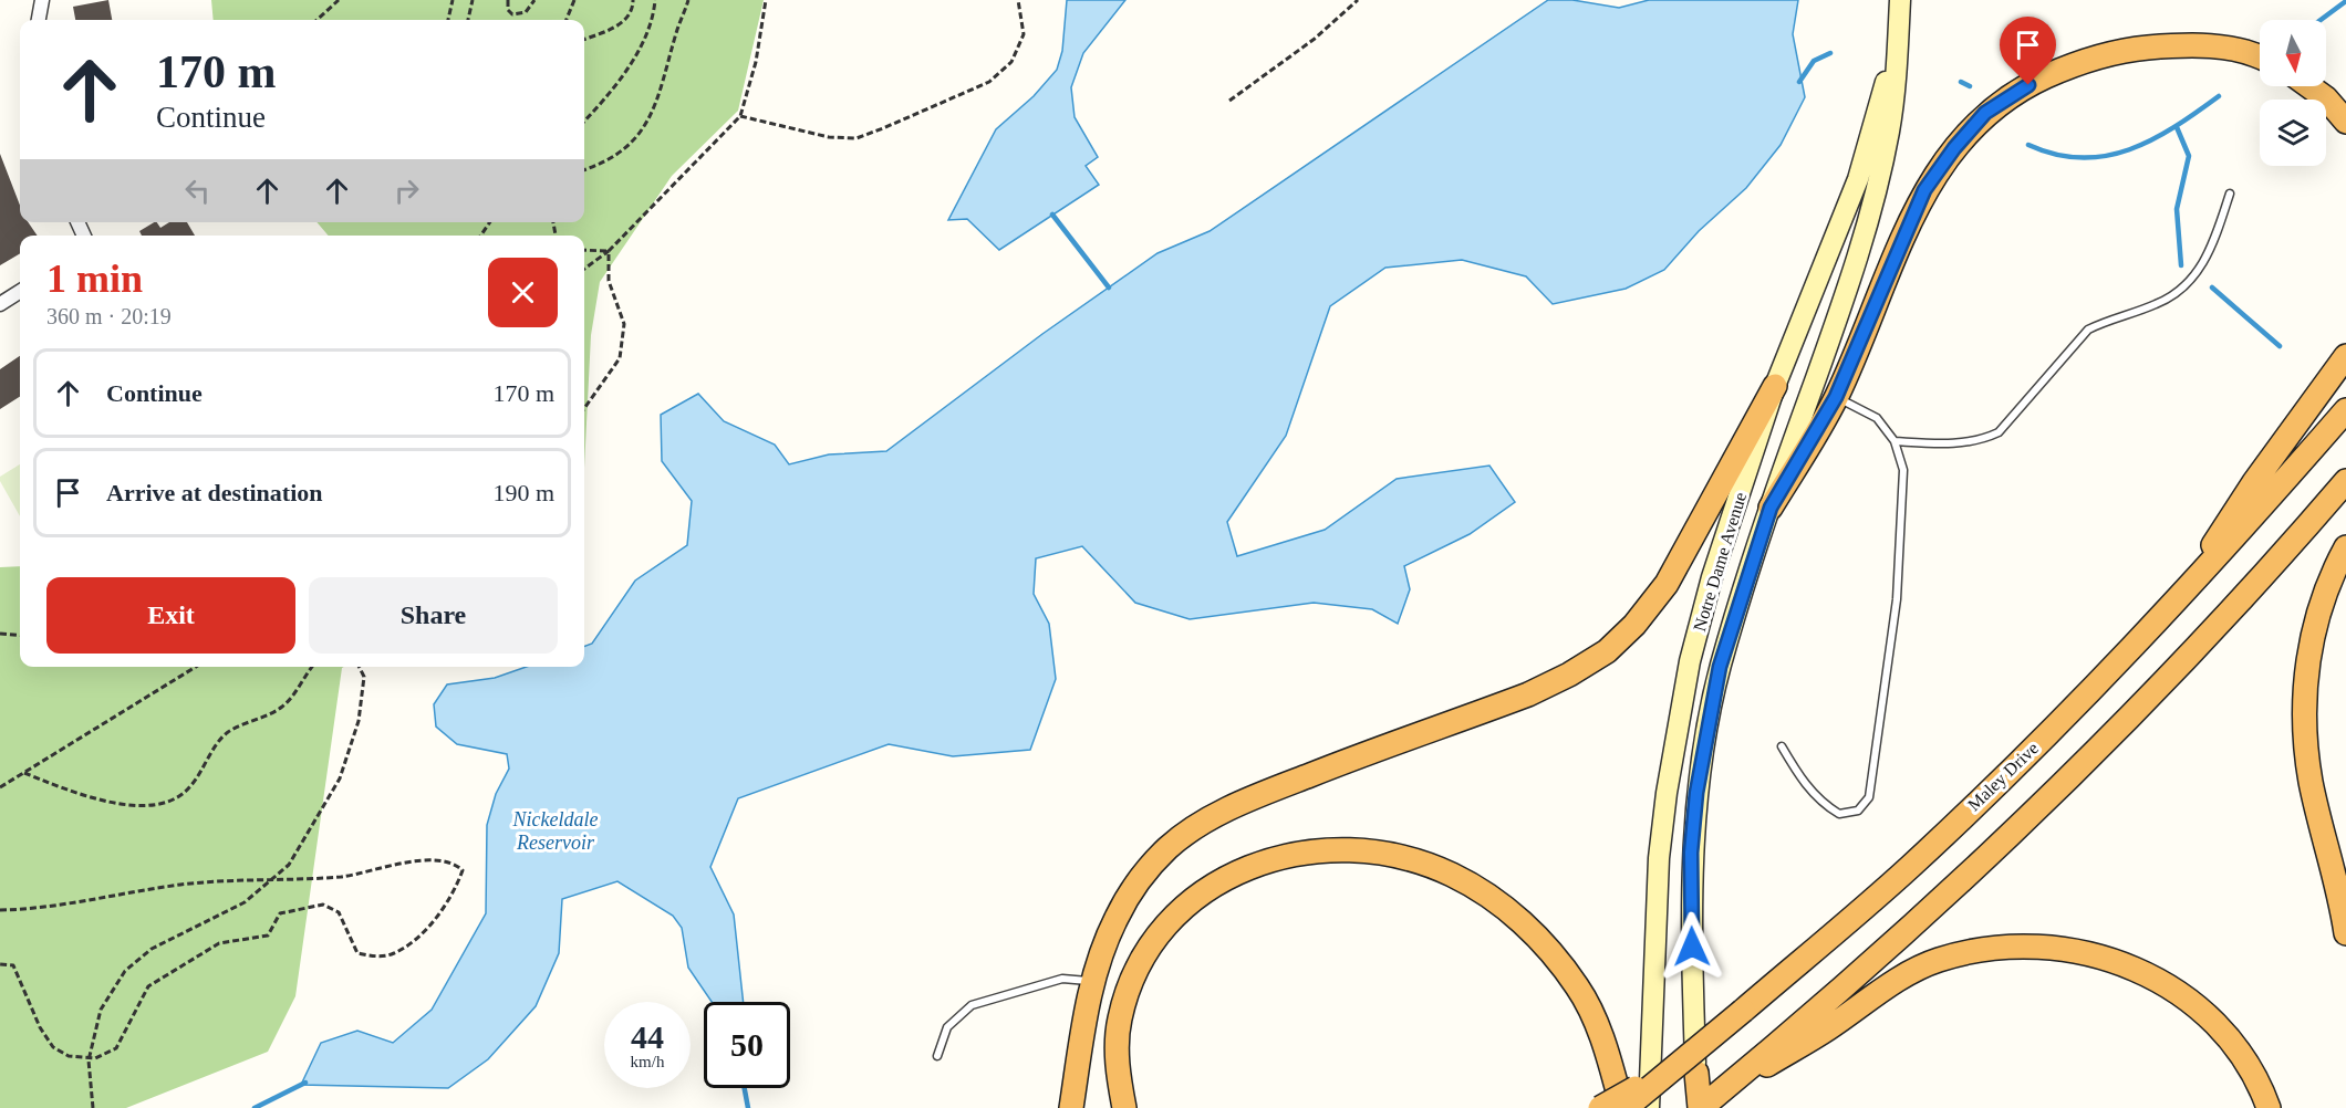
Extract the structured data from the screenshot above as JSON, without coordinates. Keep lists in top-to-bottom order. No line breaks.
{"streets":{"highway":["Maley Drive"],"main road":["Notre Dame Avenue"]},"crossings":[["Notre Dame Avenue","Maley Drive"]],"water":["Nickeldale Reservoir"],"north":"bottom","page":{"turn":["170 m","Continue"],"heading":["1 min","360 m · 20:19"],"list":[{"name":"Continue","value":"170 m"},{"name":"Arrive at destination","value":"190 m"}],"buttons":["Exit","Share"],"speed":"44 km/h","limit":"50"}}
